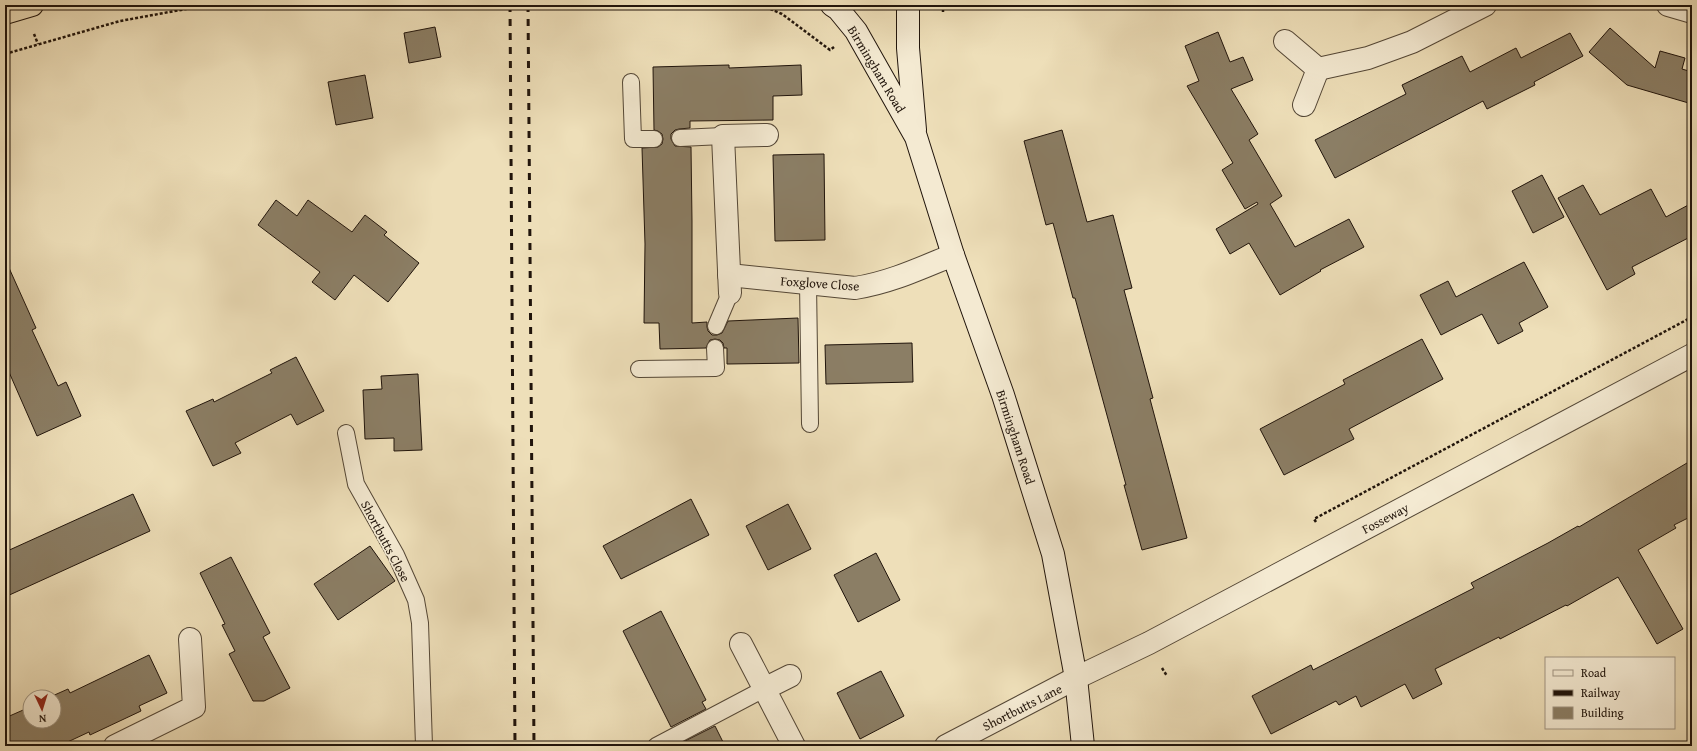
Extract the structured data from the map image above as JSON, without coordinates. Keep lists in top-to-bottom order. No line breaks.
{"streets":{"street":["Birmingham Road","Foxglove Close","Fosseway","Shortbutts Lane"],"lane":["Shortbutts Close"]},"crossings":[["Birmingham Road","Foxglove Close"],["Birmingham Road","Fosseway"],["Birmingham Road","Shortbutts Lane"],["Fosseway","Shortbutts Lane"]],"legend":["Road","Railway","Building"],"north":"bottom"}
